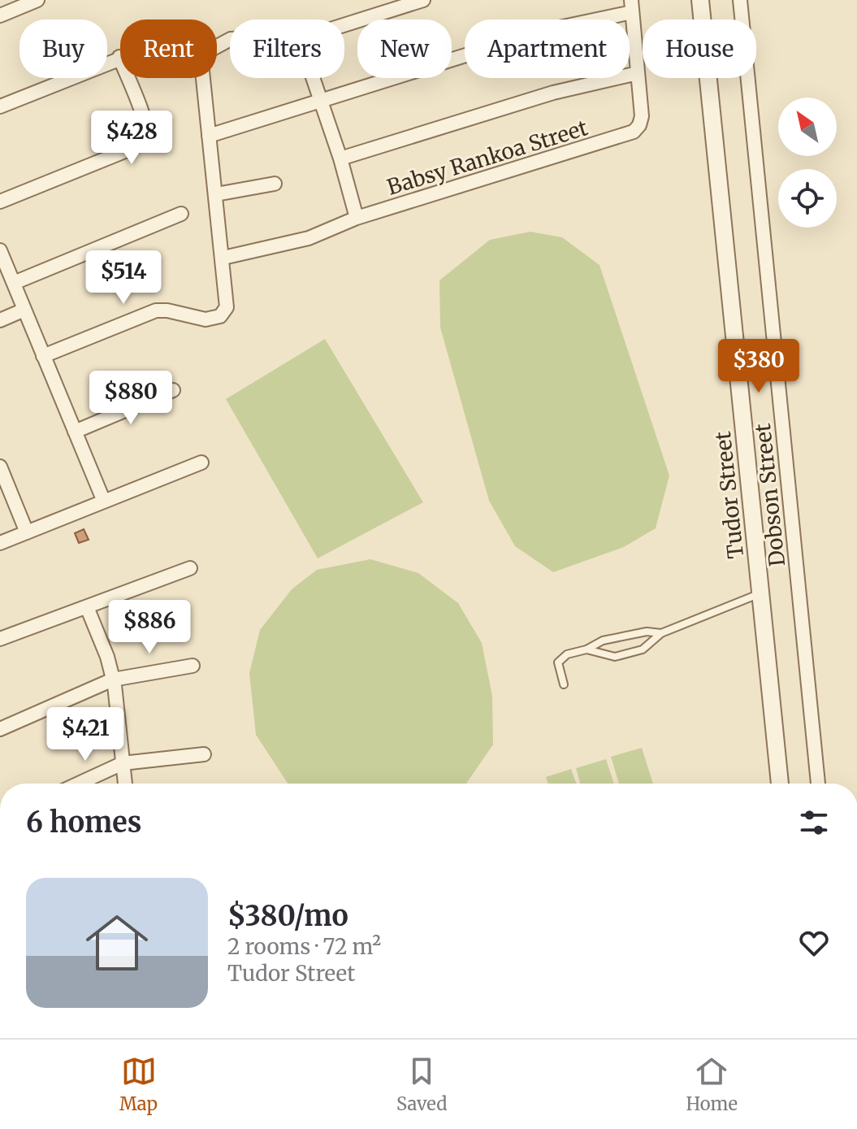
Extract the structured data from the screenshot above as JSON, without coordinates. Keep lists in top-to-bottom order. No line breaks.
{"streets":{"street":["Babsy Rankoa Street","Tudor Street","Dobson Street"]},"north":"top left","page":{"chip":["Buy","Rent","Filters","New","Apartment","House"],"price":["$428","$514","$380","$880","$886","$421"],"heading":"6 homes","list":[{"name":"$380/mo","note":"2 rooms · 72 m² · Tudor Street"}],"tabs":["Map","Saved","Home"]}}
